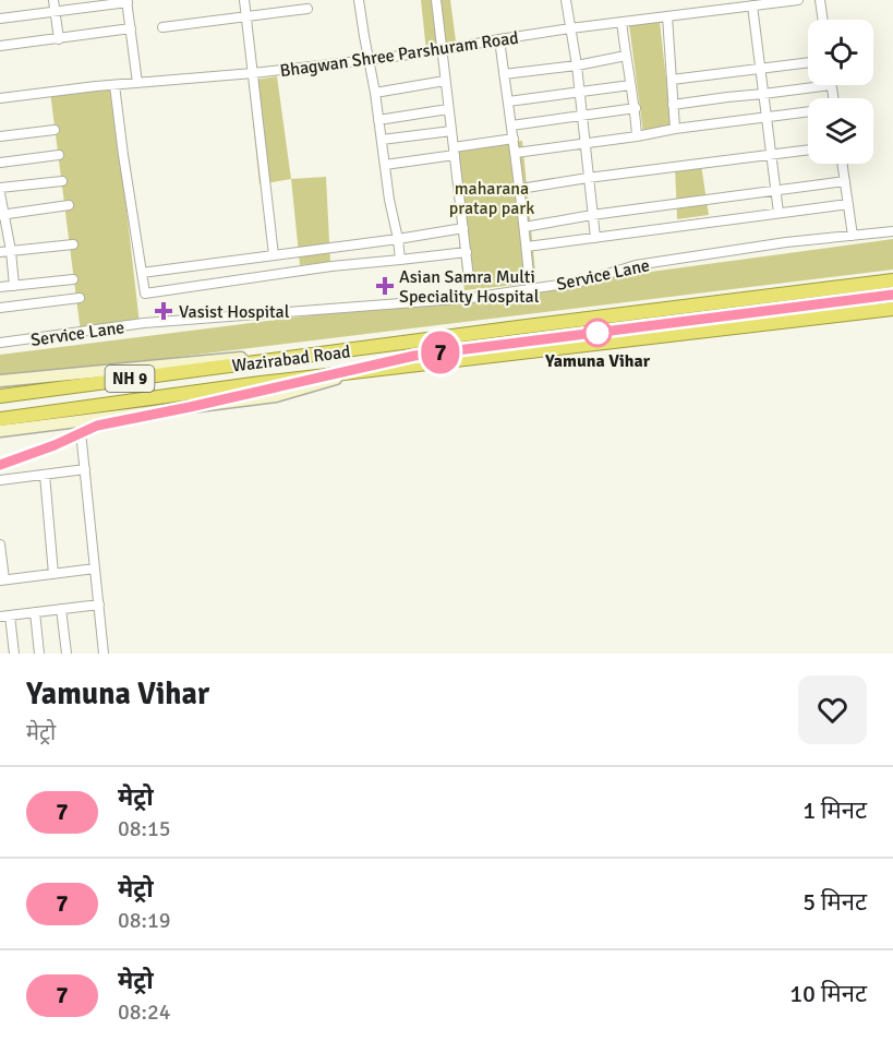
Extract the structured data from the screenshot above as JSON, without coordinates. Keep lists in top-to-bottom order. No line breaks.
{"streets":{"highway":["Wazirabad Road","NH 9"],"street":["Bhagwan Shree Parshuram Road","Service Lane"]},"parks":["maharana pratap park"],"places":{"health":["Asian Samra Multi Speciality Hospital","Vasist Hospital"],"other":["Yamuna Vihar"]},"lines":["metro line 7"],"page":{"on_map":"7","heading":["Yamuna Vihar","मेट्रो"],"list":[{"mark":"7","name":"मेट्रो","note":"08:15","value":"1 मिनट"},{"mark":"7","name":"मेट्रो","note":"08:19","value":"5 मिनट"},{"mark":"7","name":"मेट्रो","note":"08:24","value":"10 मिनट"}]}}
